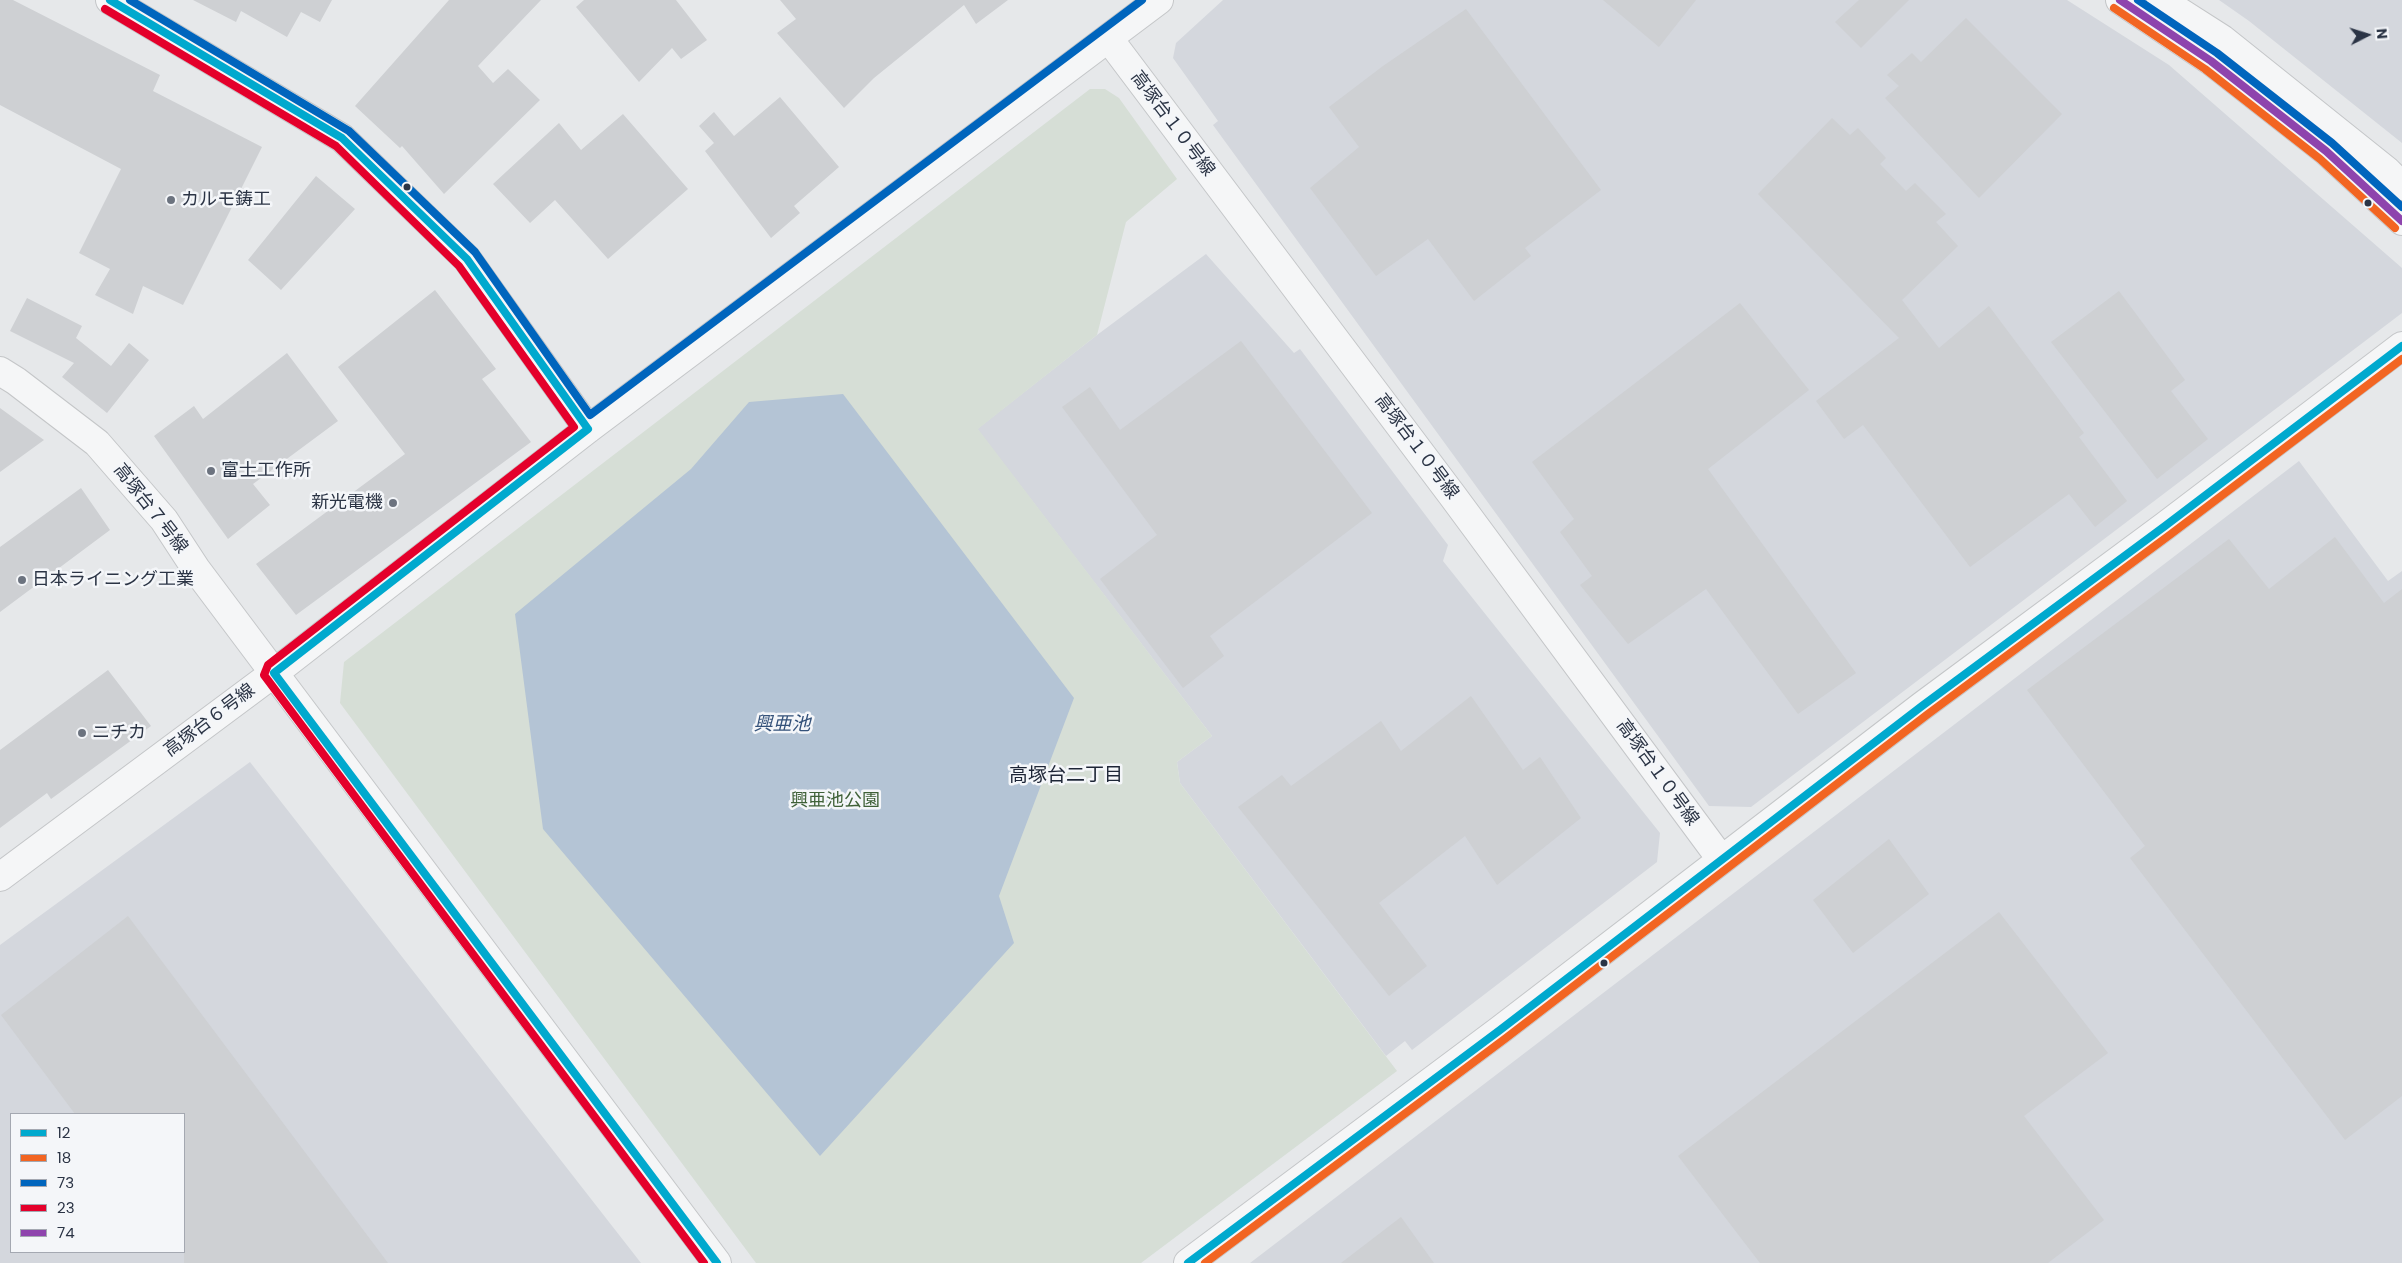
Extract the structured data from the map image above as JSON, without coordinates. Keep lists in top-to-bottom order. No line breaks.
{"streets":{"street":["高塚台１０号線","高塚台７号線","高塚台６号線"]},"crossings":[["高塚台１０号線","高塚台６号線"],["高塚台７号線","高塚台６号線"]],"districts":["高塚台二丁目"],"water":["興亜池"],"parks":["興亜池公園"],"places":["カルモ鋳工","富士工作所","新光電機","日本ライニング工業","ニチカ"],"lines":["transit line 12","transit line 73","transit line 74","transit line 18","transit line 23"],"legend":["12","18","73","23","74"],"north":"right"}
